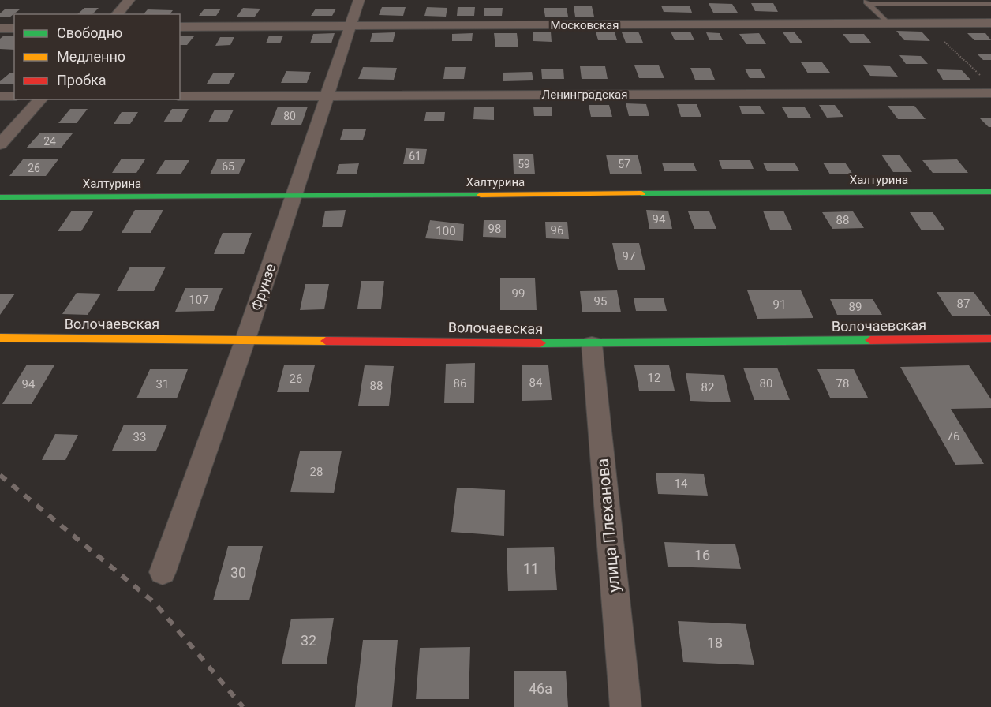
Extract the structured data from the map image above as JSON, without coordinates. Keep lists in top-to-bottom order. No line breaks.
{"streets":{"street":["Московская","Ленинградская","Халтурина","Фрунзе","Волочаевская","улица Плеханова"]},"crossings":[["Московская","Фрунзе"],["Ленинградская","Фрунзе"],["Халтурина","Фрунзе"],["Фрунзе","Волочаевская"],["Волочаевская","улица Плеханова"]],"house_numbers":["80","24","61","59","57","65","26","94","88","98","96","100","97","99","107","95","87","91","89","12","26","84","86","80","78","94","31","88","82","76","33","28","14","16","11","30","32","18","46a"],"legend":["Свободно","Медленно","Пробка"]}
